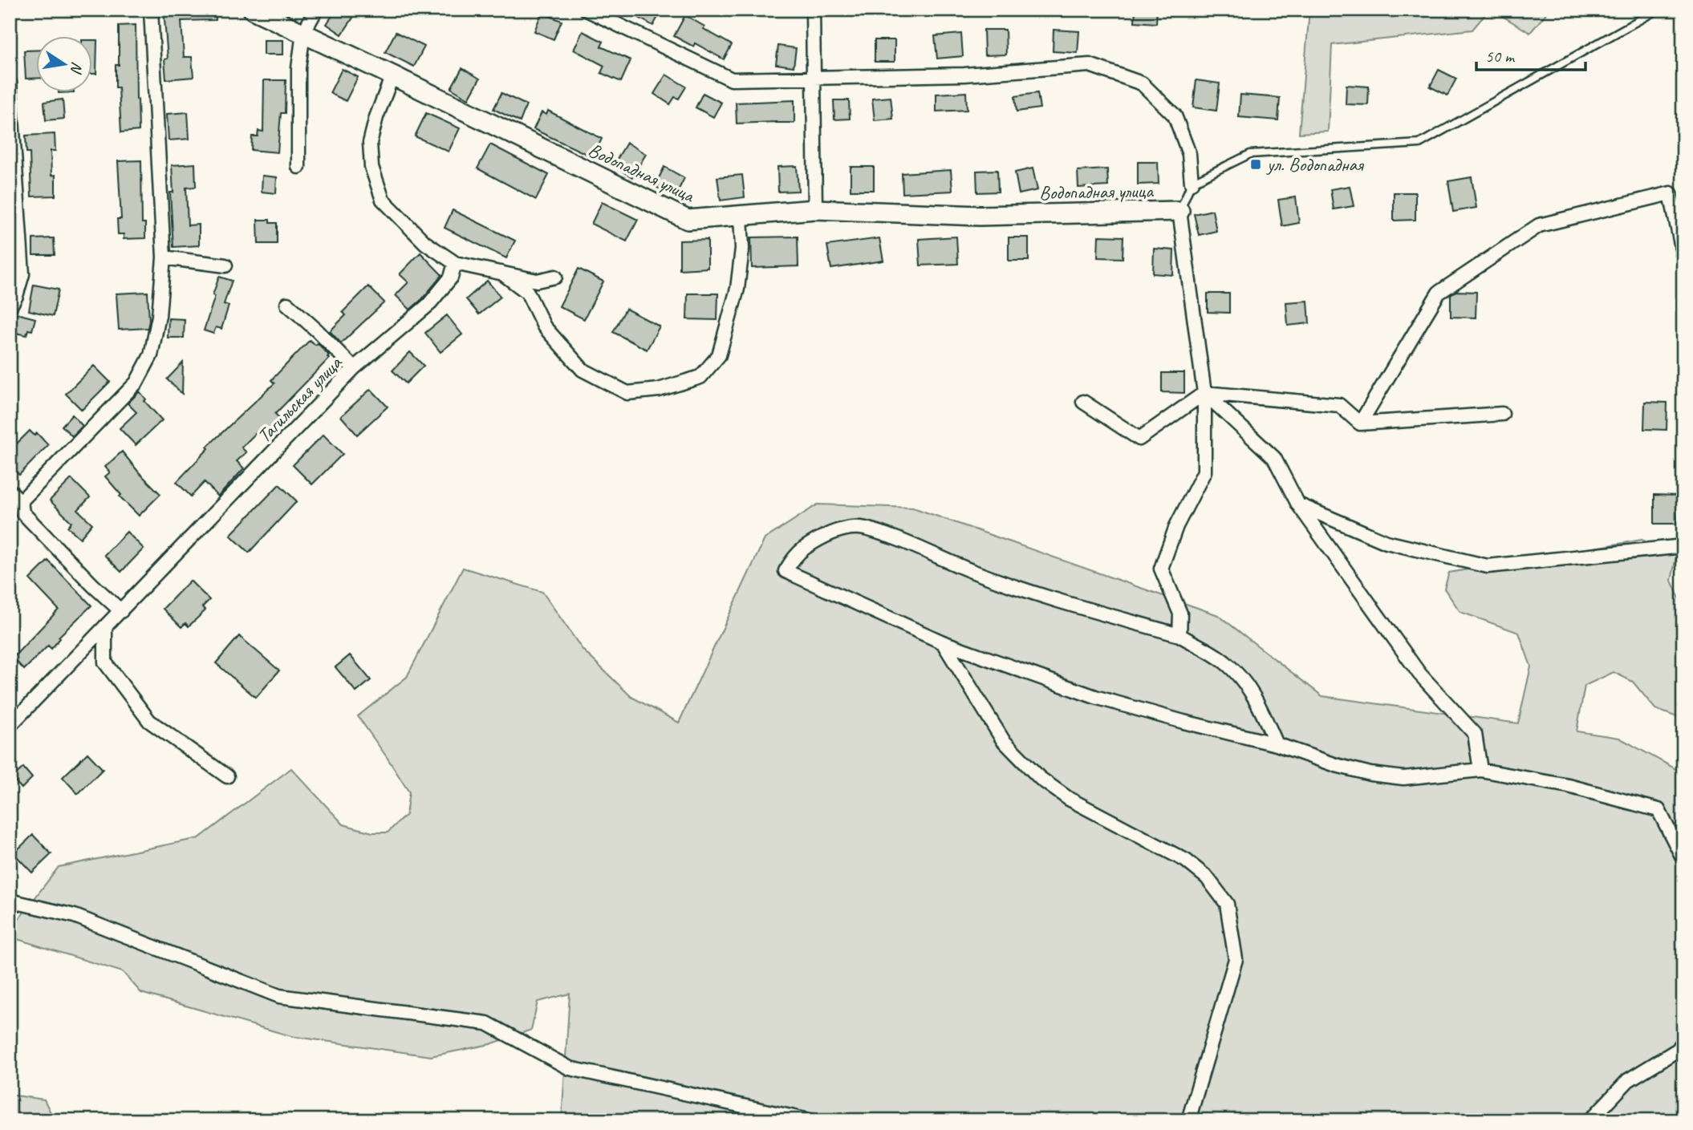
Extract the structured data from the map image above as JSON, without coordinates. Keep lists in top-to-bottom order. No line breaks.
{"streets":{"street":["Водопадная улица","Тагильская улица"]},"places":{"transit":["ул. Водопадная"]},"scale_bar":"50 m","north":"right"}
